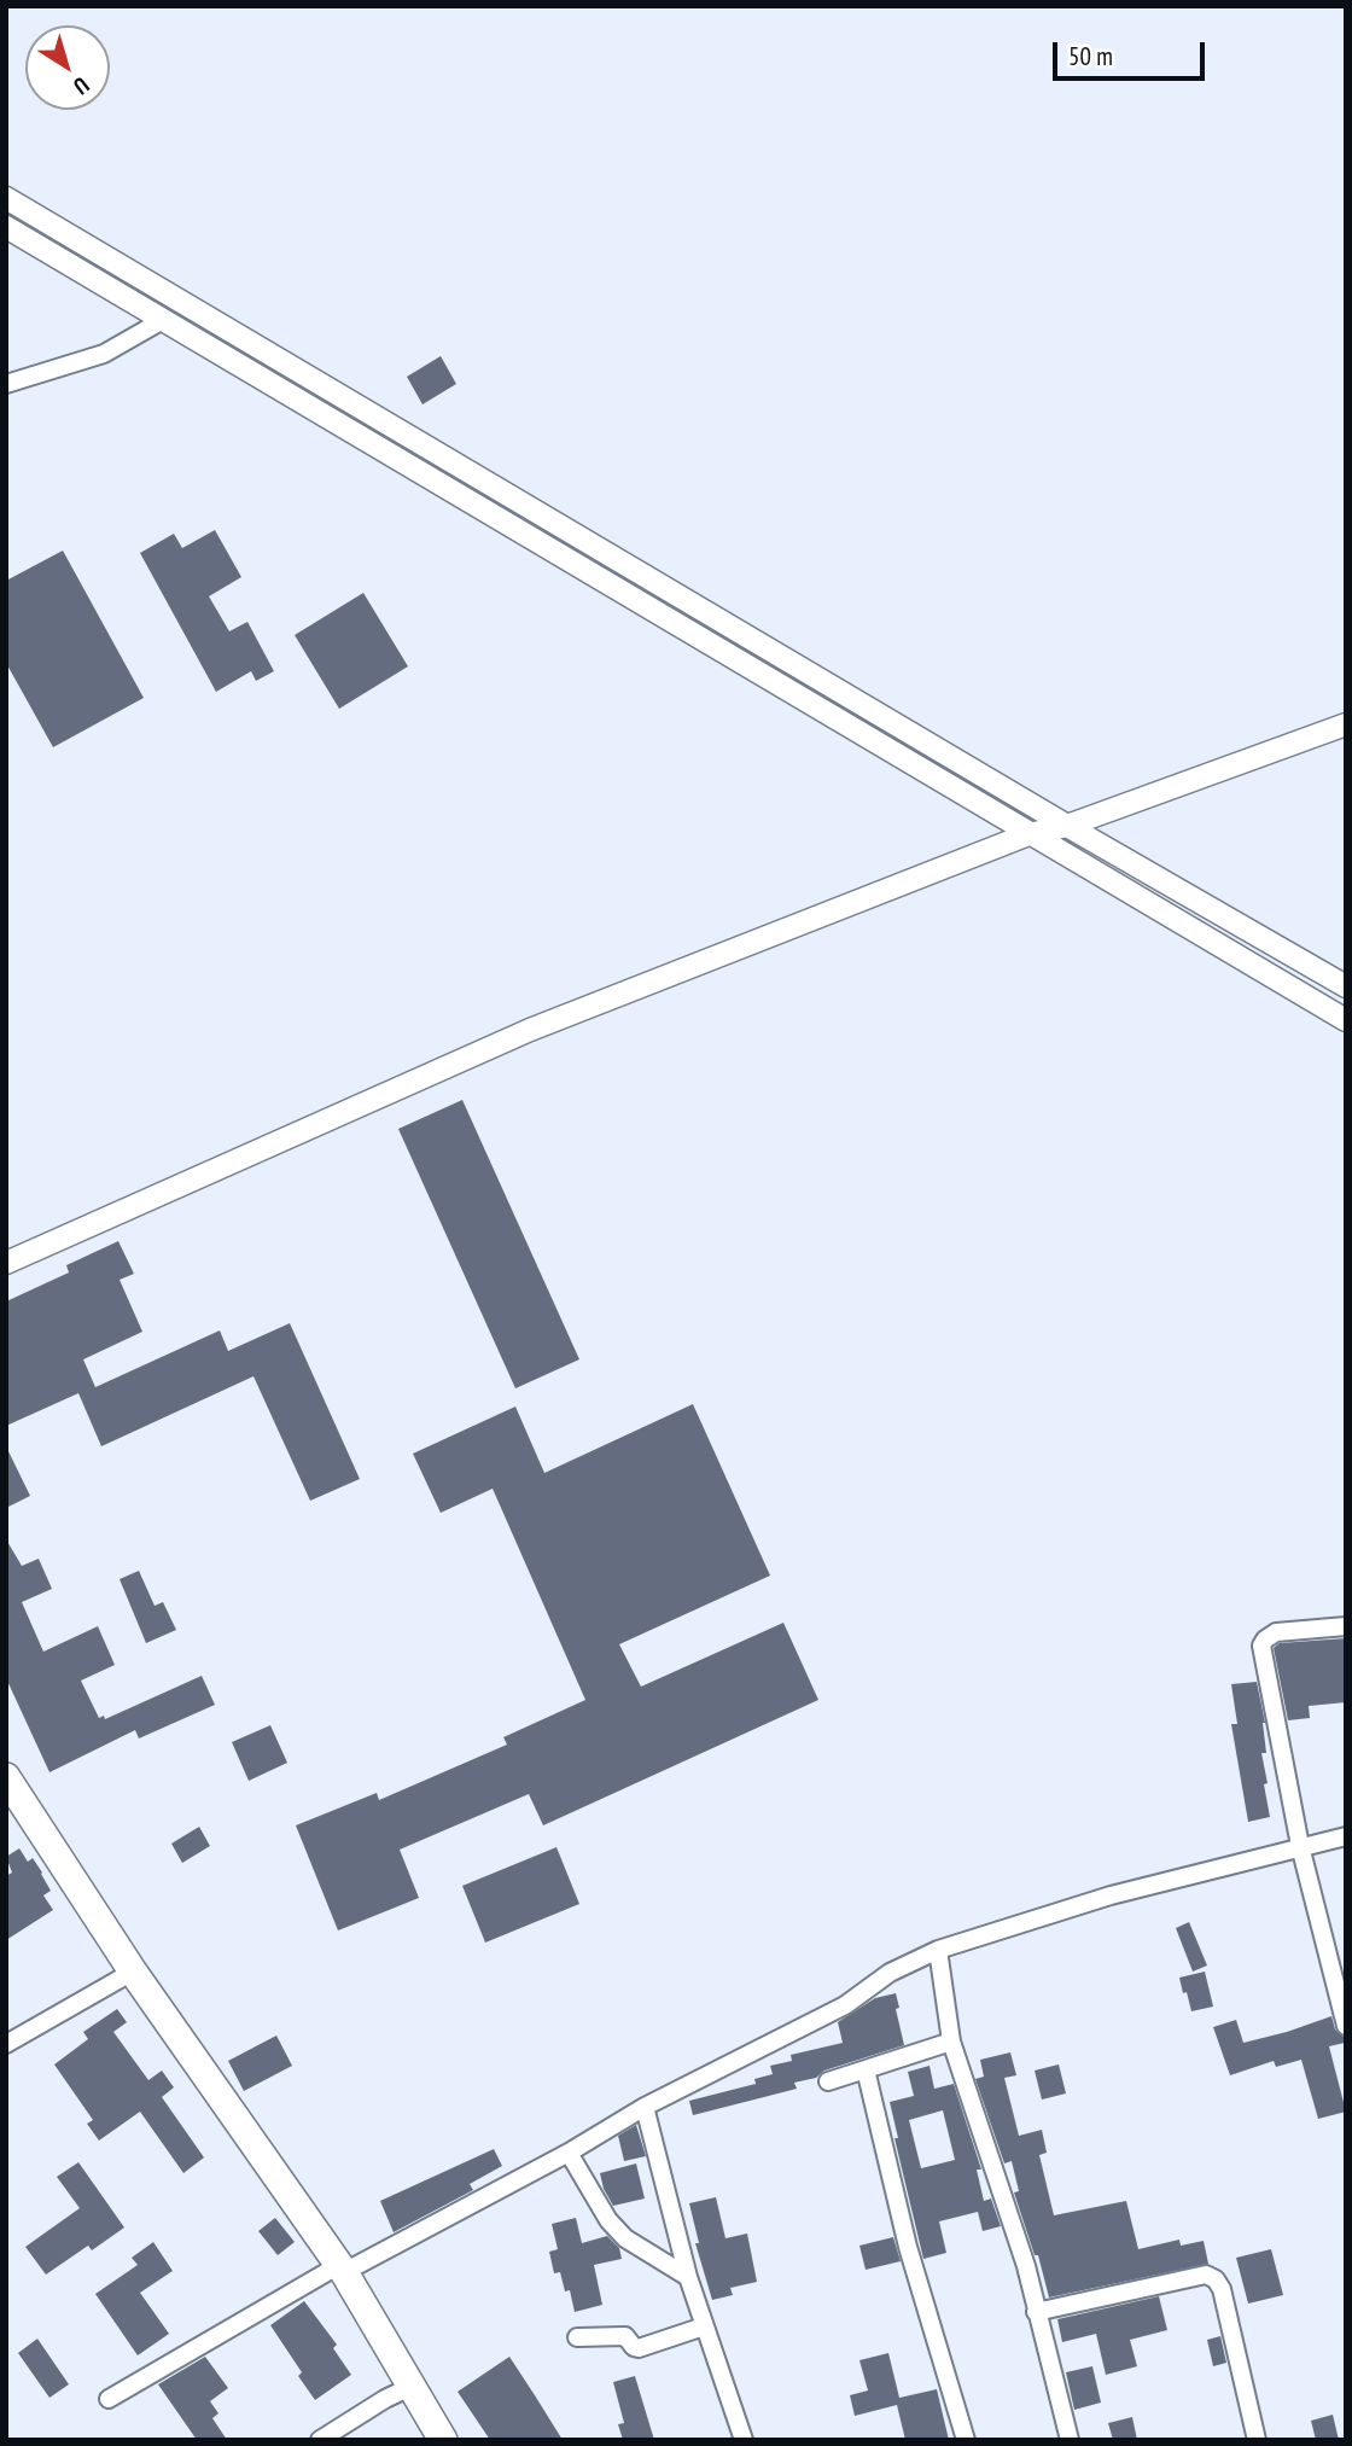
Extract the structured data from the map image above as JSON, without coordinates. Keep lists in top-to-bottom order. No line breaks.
{"scale_bar":"50 m","north":"bottom right"}
